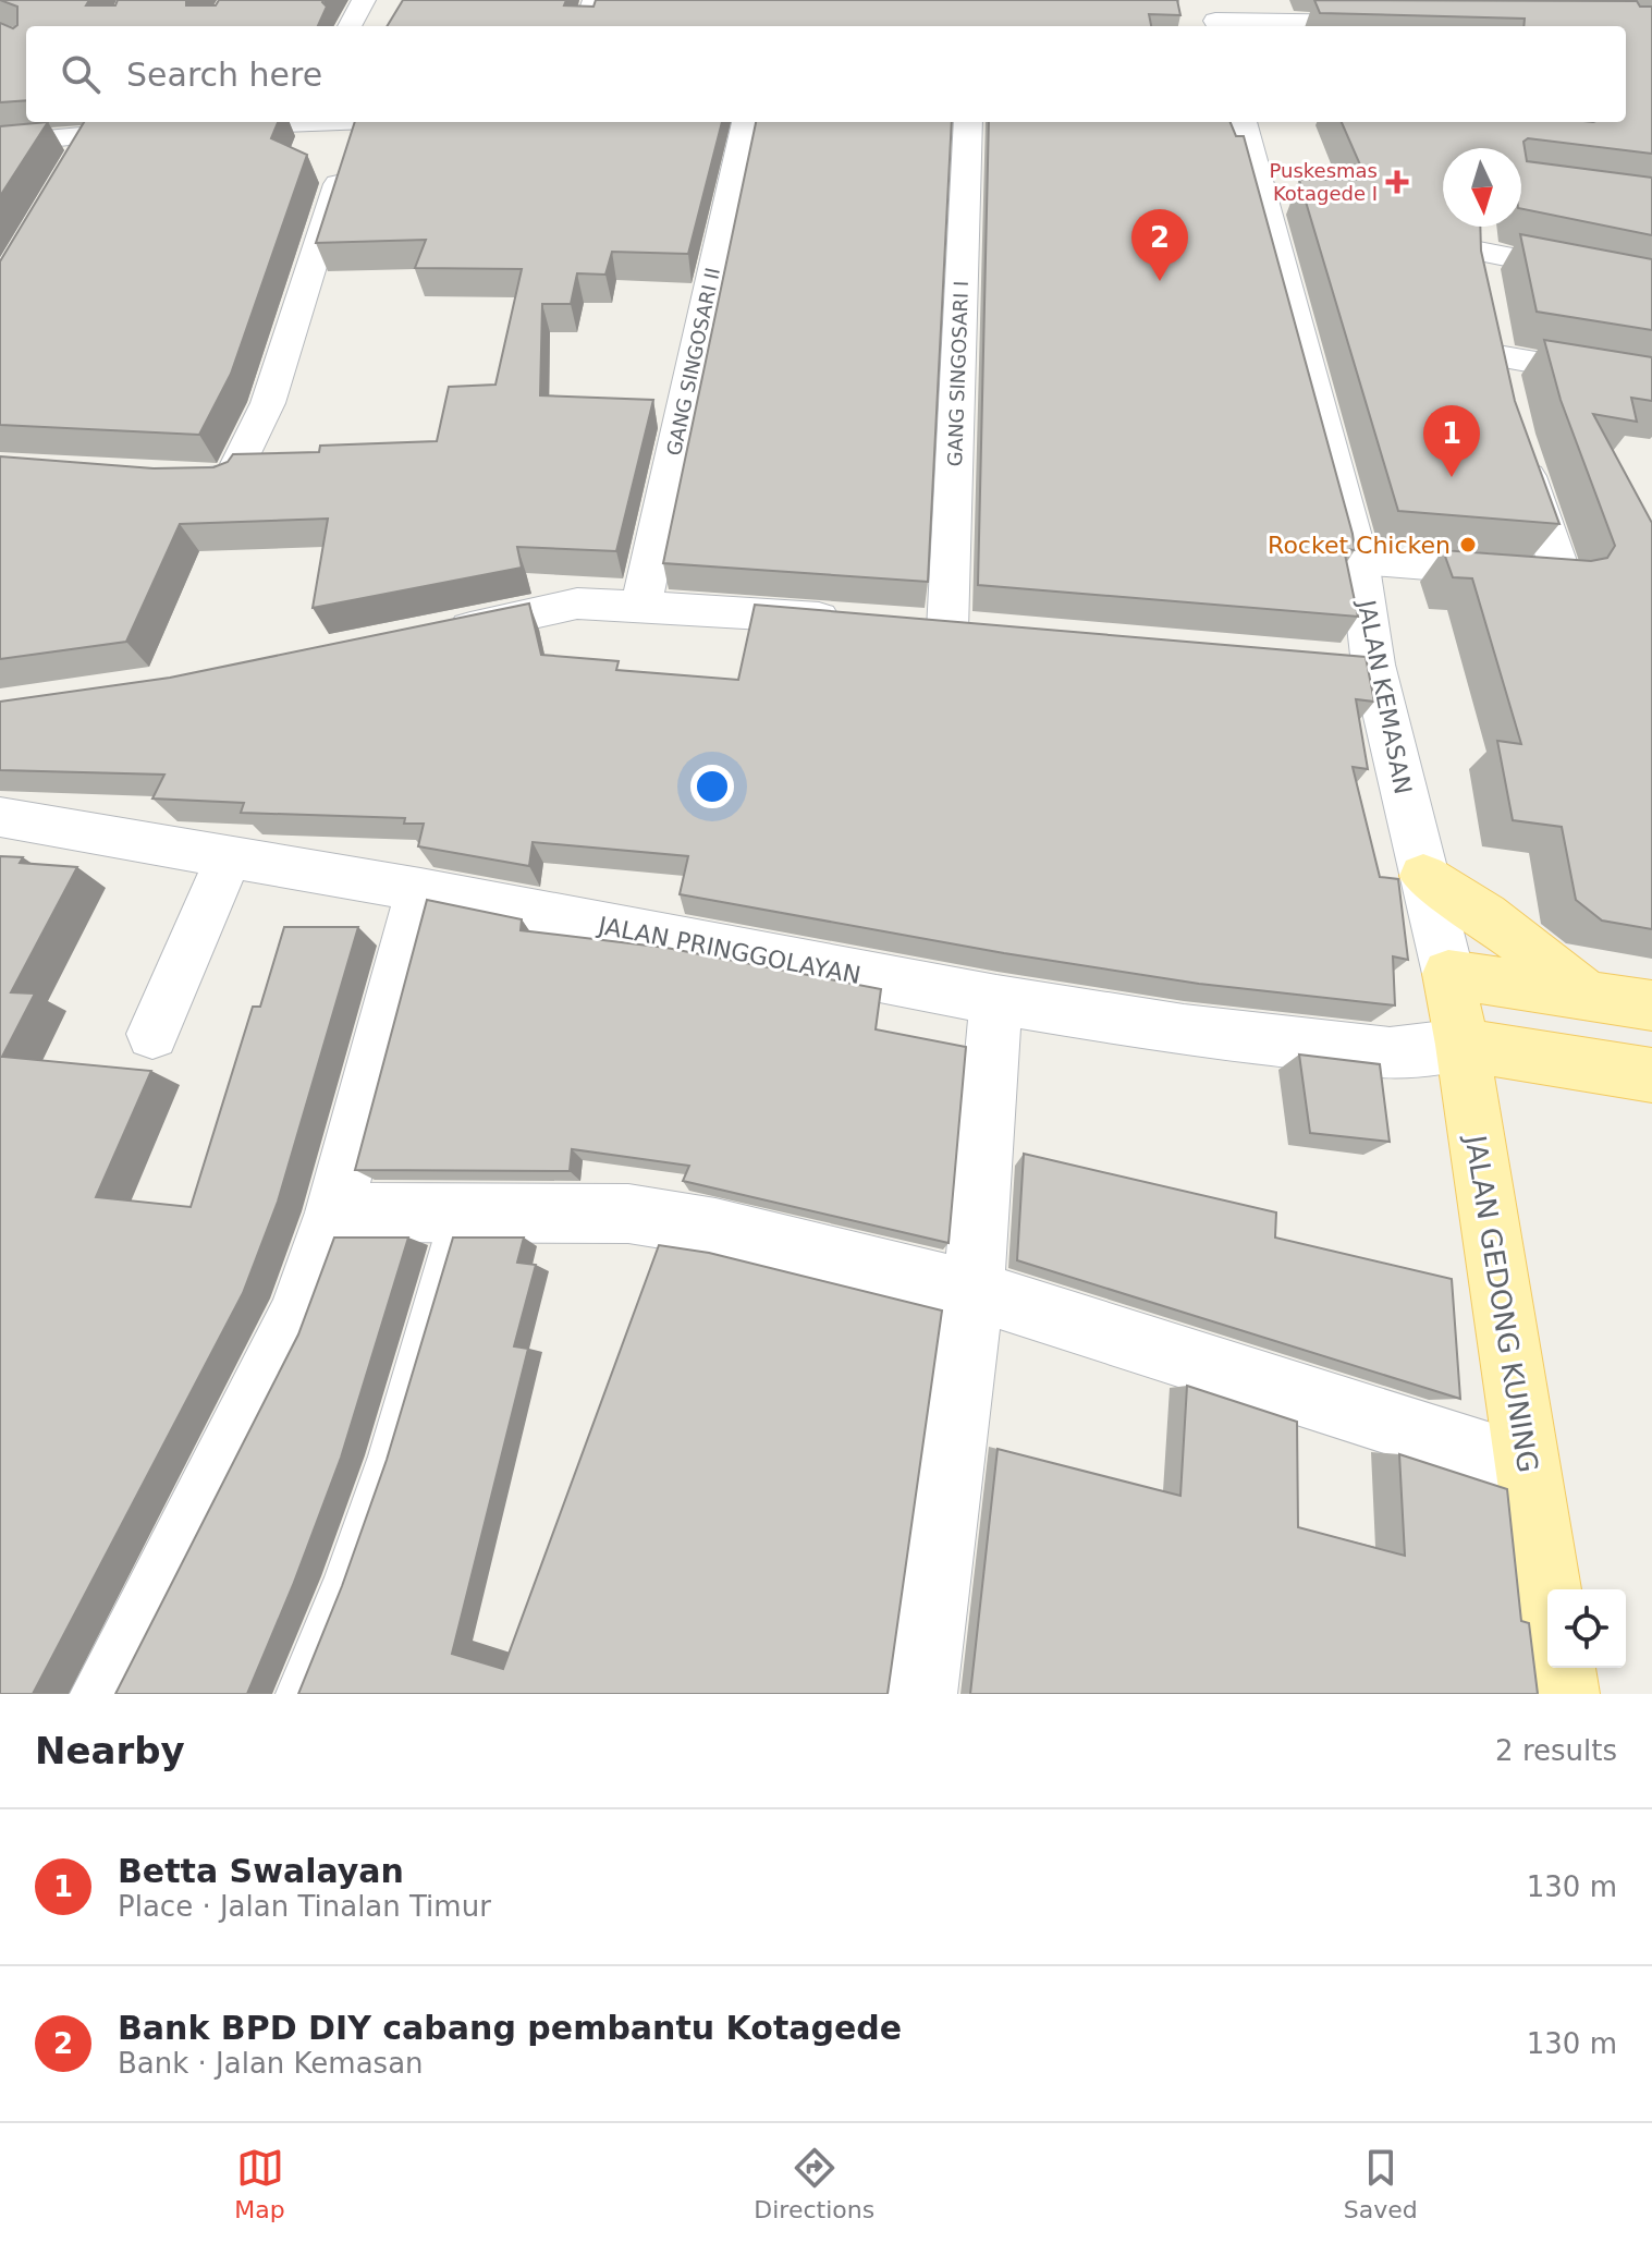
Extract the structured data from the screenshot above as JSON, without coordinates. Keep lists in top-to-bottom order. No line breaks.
{"streets":{"main road":["JALAN GEDONG KUNING"],"street":["GANG SINGOSARI II","GANG SINGOSARI I","JALAN KEMASAN","JALAN PRINGGOLAYAN"]},"crossings":[["JALAN KEMASAN","JALAN GEDONG KUNING"],["JALAN PRINGGOLAYAN","JALAN GEDONG KUNING"]],"places":{"health":["Puskesmas Kotagede I"],"other":["Rocket Chicken"]},"north":"bottom","page":{"search":"Search here","pins":["2","1"],"heading":["Nearby","2 results"],"list":[{"mark":"1","name":"Betta Swalayan","note":"Place · Jalan Tinalan Timur","value":"130 m"},{"mark":"2","name":"Bank BPD DIY cabang pembantu Kotagede","note":"Bank · Jalan Kemasan","value":"130 m"}],"nav":["Map","Directions","Saved"]}}
